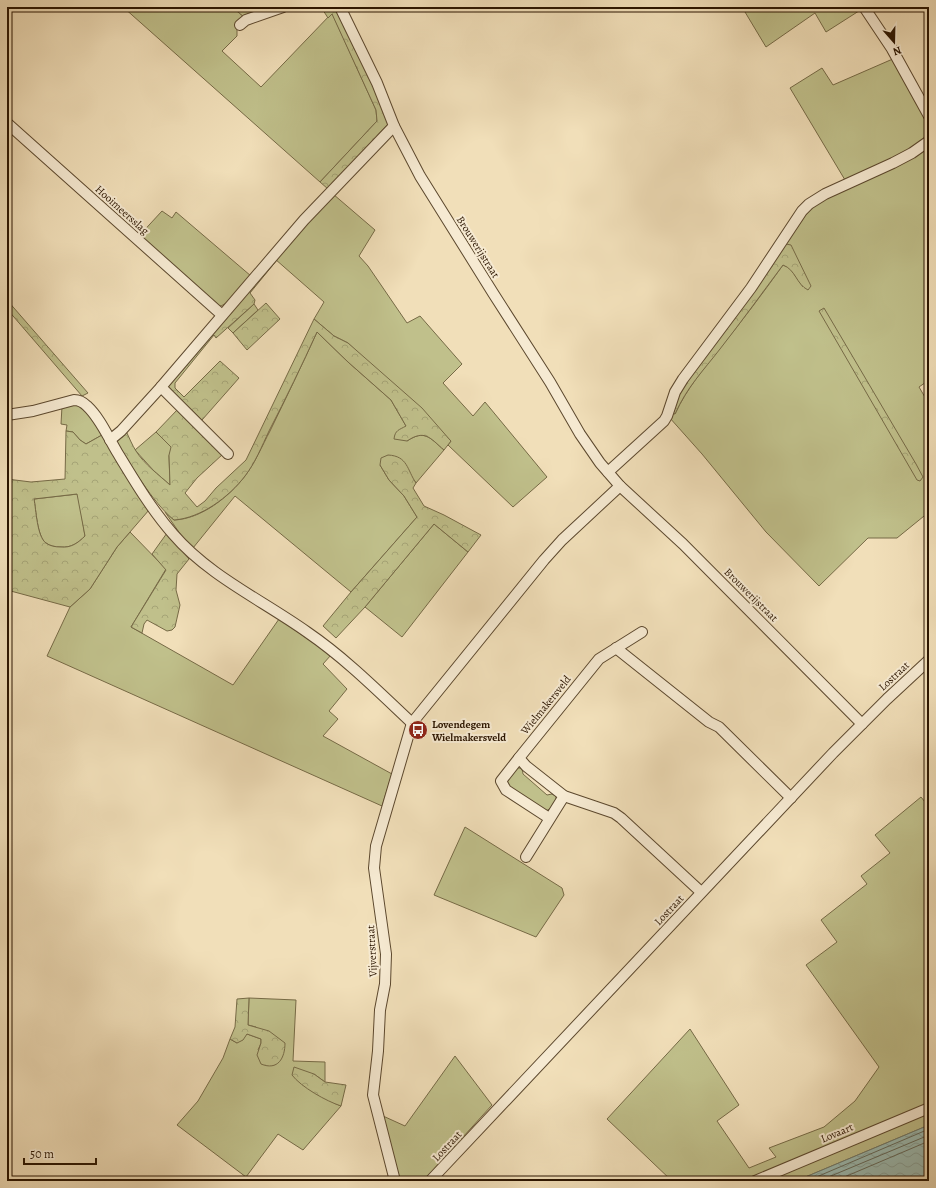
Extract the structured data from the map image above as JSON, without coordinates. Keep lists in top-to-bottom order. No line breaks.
{"streets":{"street":["Hooimeersslag","Brouwerijstraat","Lostraat","Wielmakersveld","Vijverstraat","Lovaart"]},"crossings":[["Brouwerijstraat","Lostraat"]],"places":{"bus stop":["Lovendegem Wielmakersveld"]},"scale_bar":"50 m","north":"bottom"}
